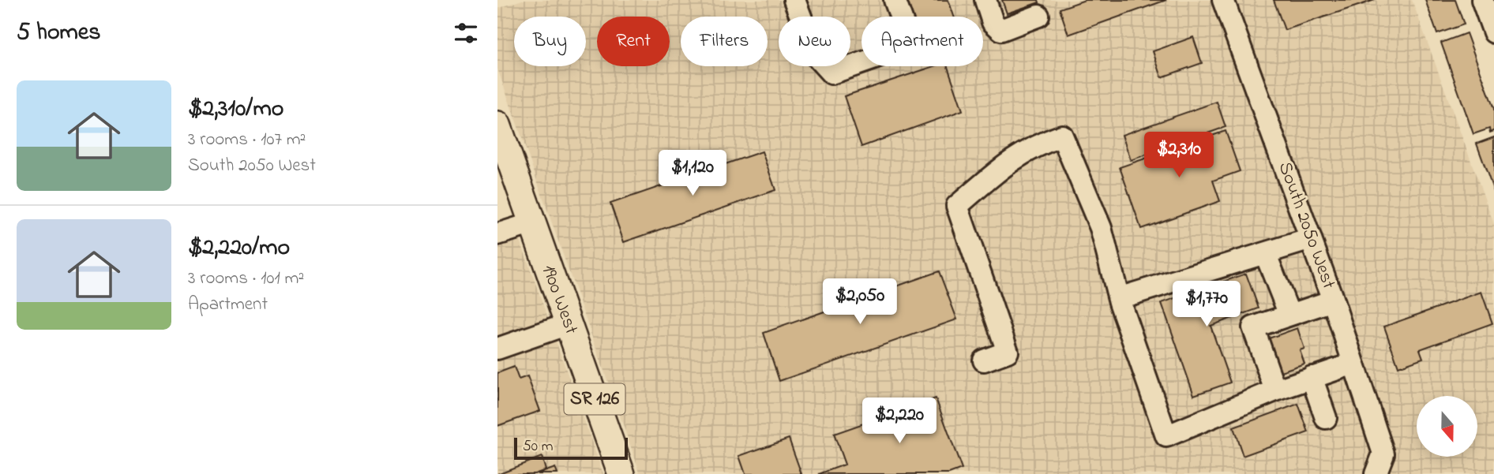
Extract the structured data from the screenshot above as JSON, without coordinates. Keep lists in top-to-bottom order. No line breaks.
{"streets":{"main road":["1900 West","SR 126"],"street":["South 2050 West"]},"scale_bar":"50 m","north":"bottom","page":{"heading":"5 homes","chip":["Buy","Rent","Filters","New","Apartment"],"list":[{"name":"$2,310/mo","note":"3 rooms · 107 m² · South 2050 West"},{"name":"$2,220/mo","note":"3 rooms · 101 m² · Apartment"}],"price":["$2,310","$1,120","$2,050","$1,770","$2,220"],"scale":"50 m"}}
